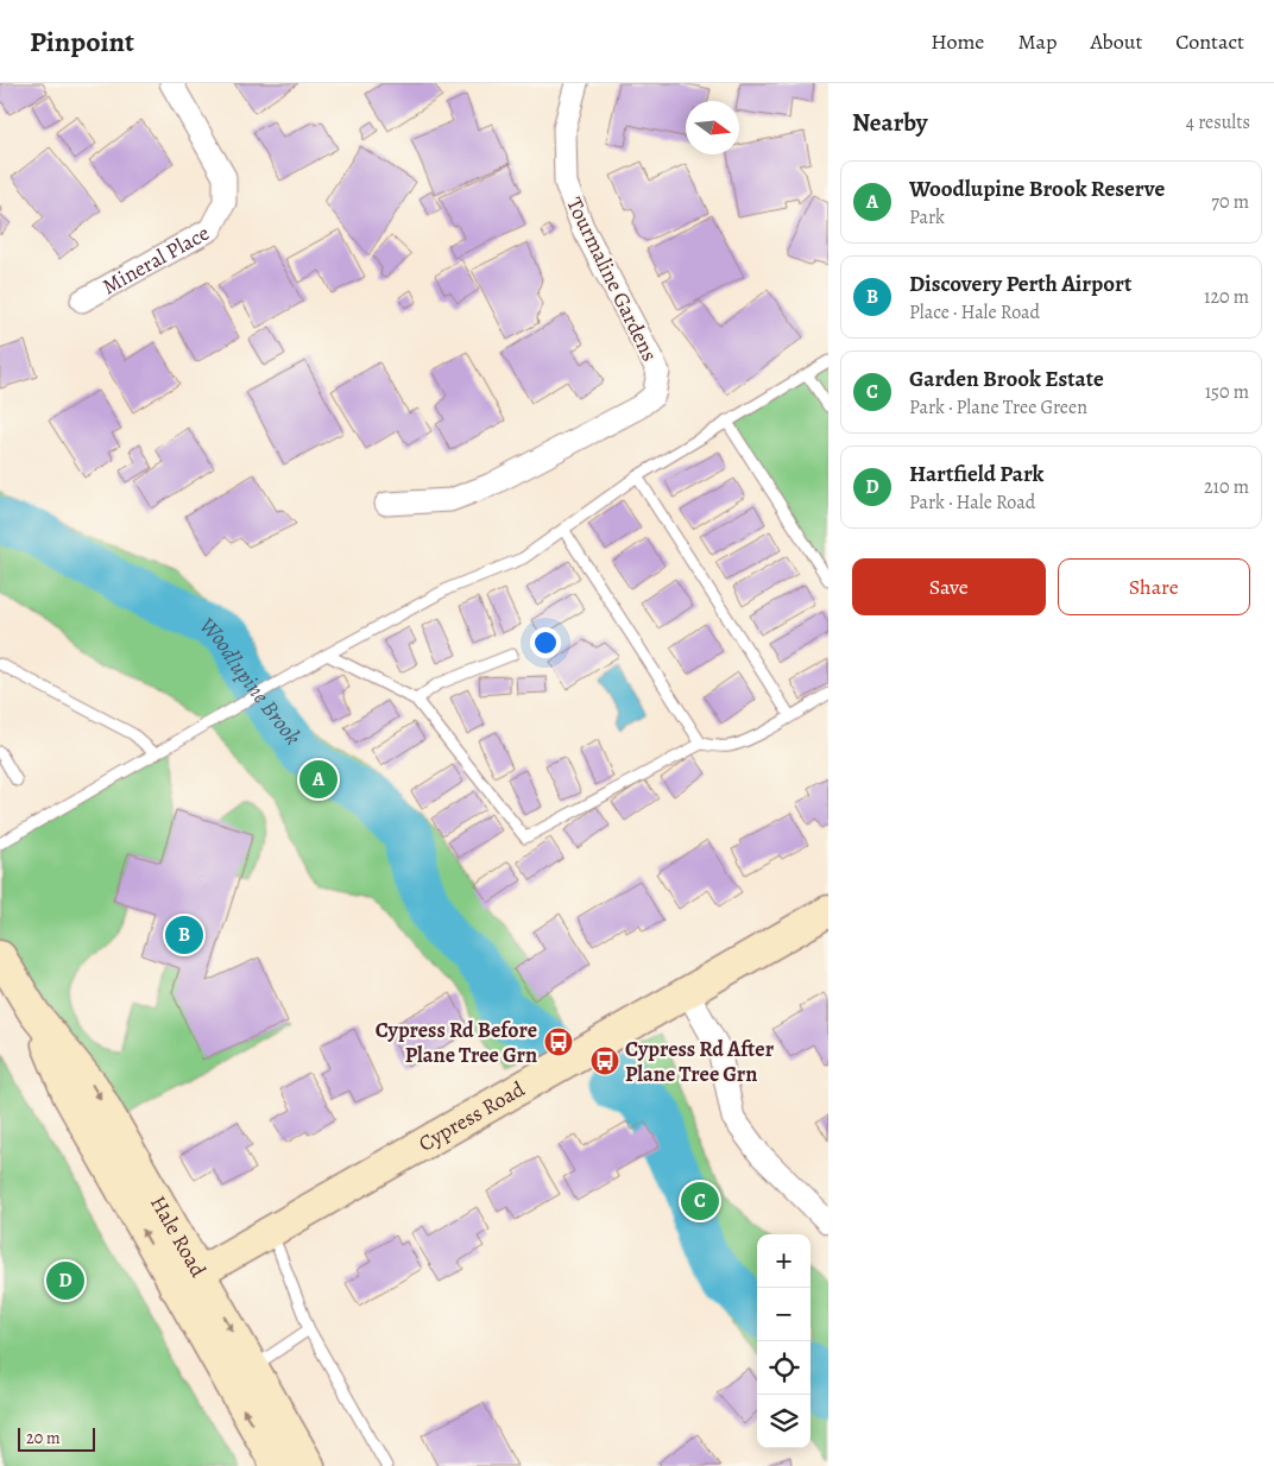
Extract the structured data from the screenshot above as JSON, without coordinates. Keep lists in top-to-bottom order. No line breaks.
{"streets":{"main road":["Cypress Road","Hale Road"],"street":["Mineral Place","Tourmaline Gardens"]},"crossings":[["Cypress Road","Hale Road"]],"water":["Woodlupine Brook"],"places":{"bus stop":["Cypress Rd Before Plane Tree Grn","Cypress Rd After Plane Tree Grn"]},"scale_bar":"20 m","north":"right","page":{"header":"Pinpoint","nav":["Home","Map","About","Contact"],"heading":["Nearby","4 results"],"list":[{"mark":"A","name":"Woodlupine Brook Reserve","note":"Park","value":"70 m"},{"mark":"B","name":"Discovery Perth Airport","note":"Place · Hale Road","value":"120 m"},{"mark":"C","name":"Garden Brook Estate","note":"Park · Plane Tree Green","value":"150 m"},{"mark":"D","name":"Hartfield Park","note":"Park · Hale Road","value":"210 m"}],"buttons":["Save","Share"],"pins":["A","B","C","D"],"map_buttons":["+","−"],"scale":"20 m"}}
